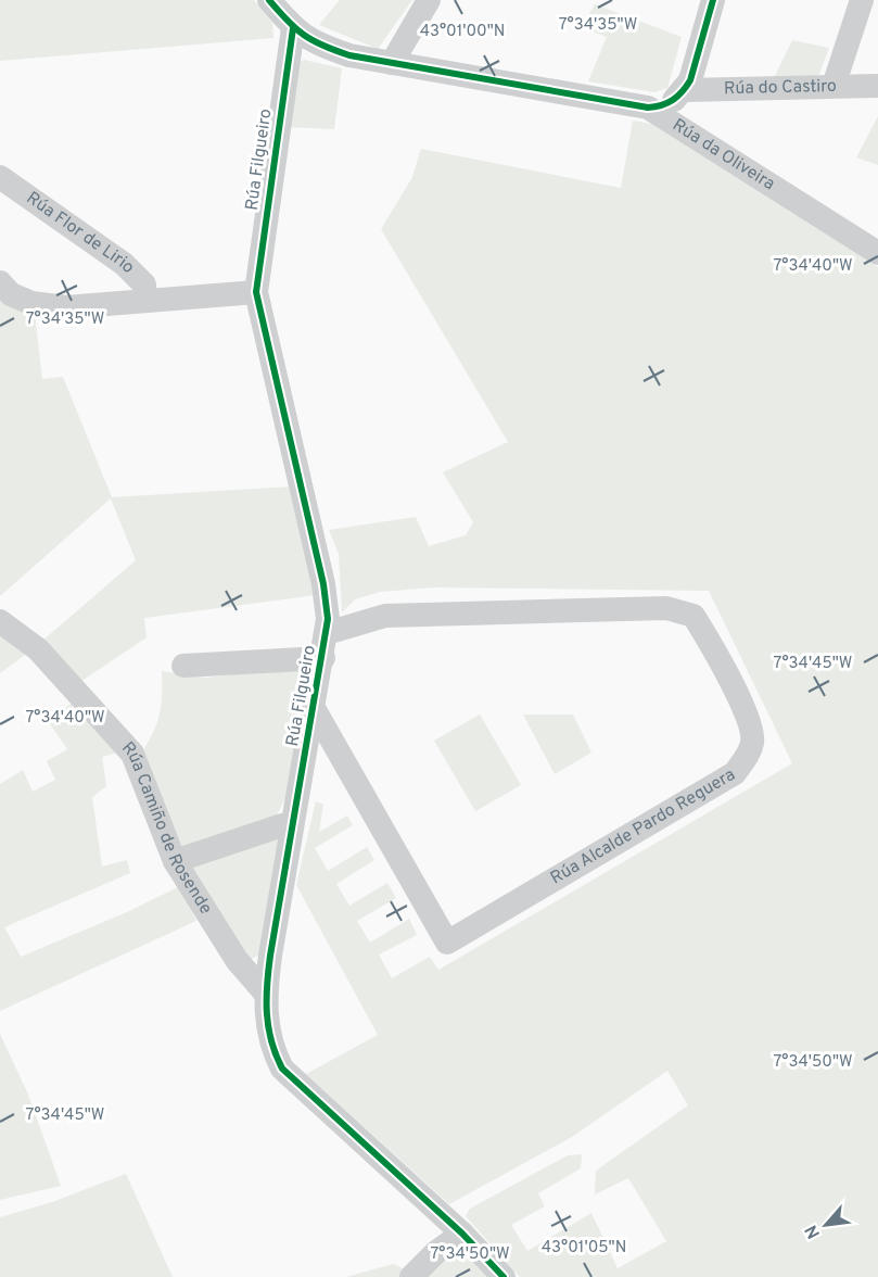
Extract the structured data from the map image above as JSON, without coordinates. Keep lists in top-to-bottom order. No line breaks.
{"streets":{"street":["Rúa do Castiro","Rúa da Oliveira","Rúa Filgueiro","Rúa Flor de Lirio","Rúa Alcalde Pardo Reguera","Rúa Camiño de Rosende"]},"crossings":[["Rúa da Oliveira","Rúa Filgueiro"],["Rúa Filgueiro","Rúa Alcalde Pardo Reguera"],["Rúa Filgueiro","Rúa Camiño de Rosende"]],"north":"bottom left","coordinates":["7°34'35\"W","43°01'00\"N","7°34'40\"W","7°34'45\"W","7°34'50\"W","43°01'05\"N"]}
